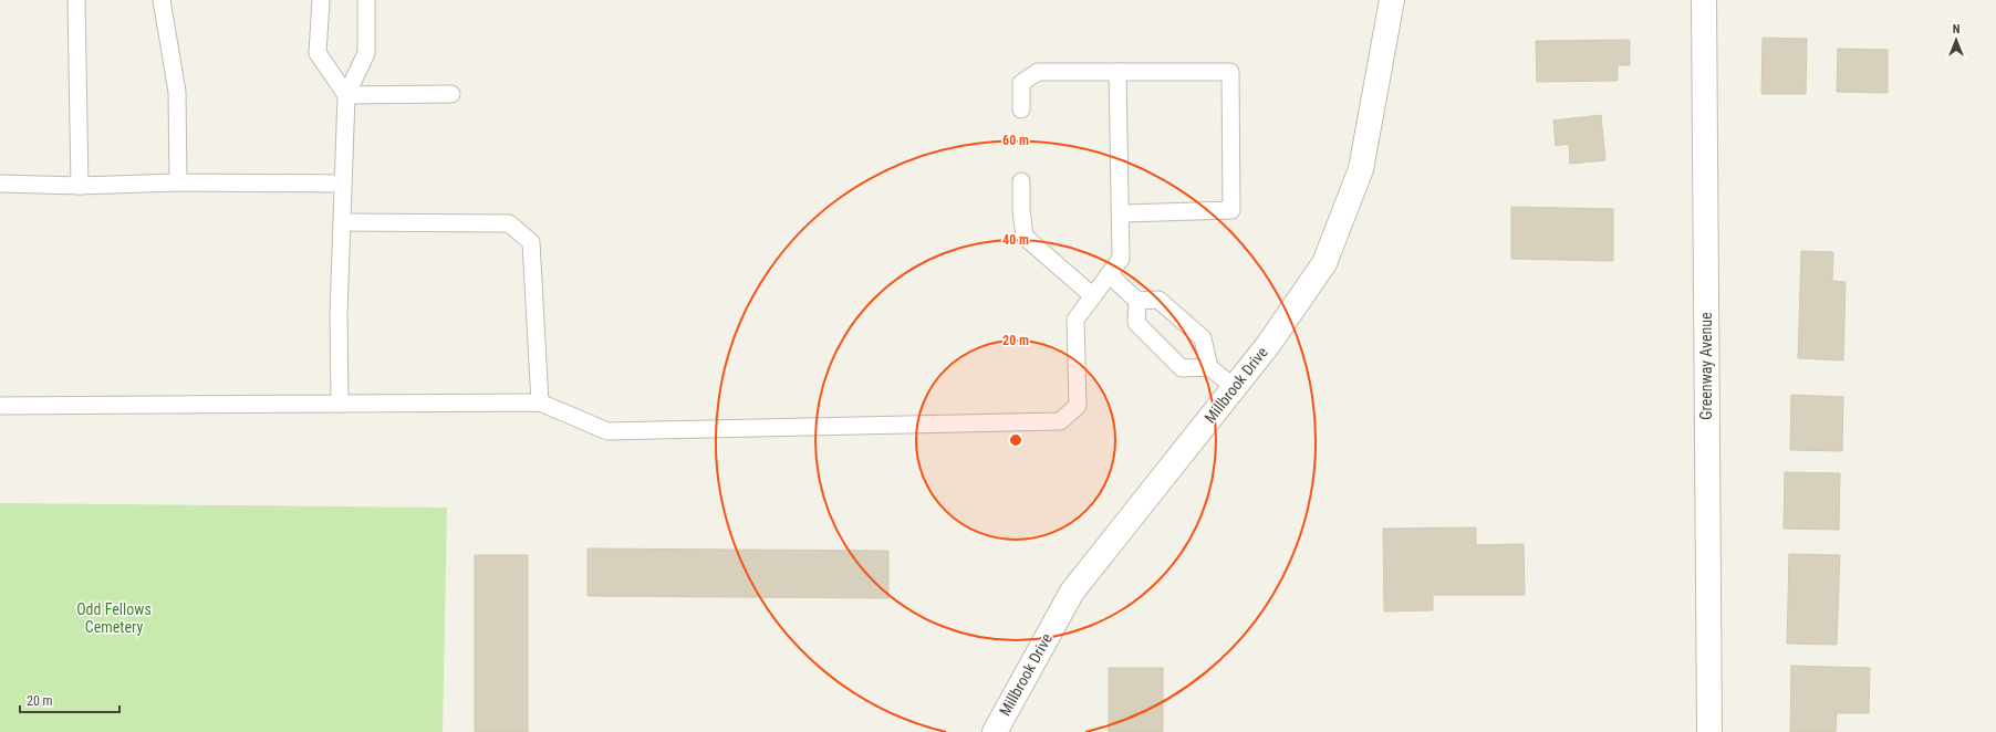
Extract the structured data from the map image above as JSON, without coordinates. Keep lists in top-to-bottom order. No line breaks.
{"streets":{"street":["Greenway Avenue","Millbrook Drive"]},"parks":["Odd Fellows Cemetery"],"scale_bar":"20 m","north":"top","rings":["60 m","40 m","20 m"]}
